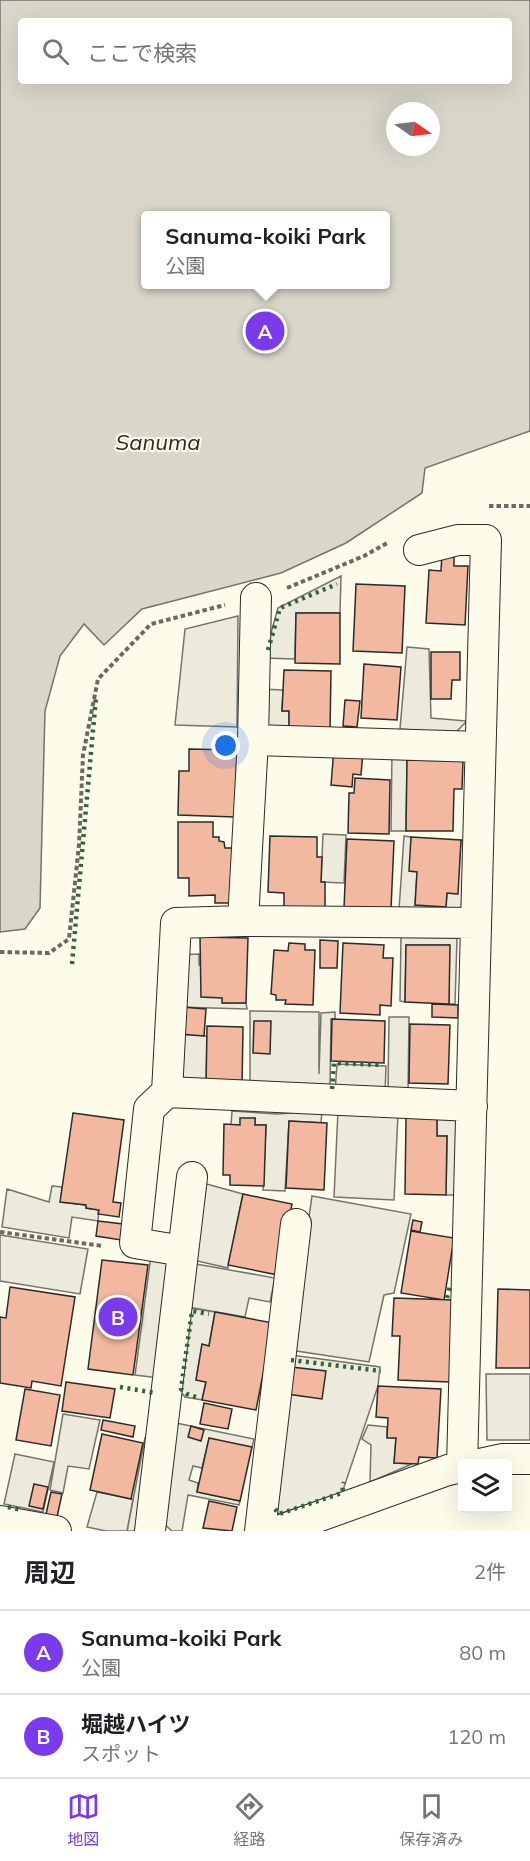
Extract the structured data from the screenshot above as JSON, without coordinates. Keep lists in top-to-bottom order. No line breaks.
{"water":["Sanuma"],"north":"right","page":{"search":"ここで検索","popup":["Sanuma-koiki Park","公園"],"pins":["A","B"],"heading":["周辺","2件"],"list":[{"mark":"A","name":"Sanuma-koiki Park","note":"公園","value":"80 m"},{"mark":"B","name":"堀越ハイツ","note":"スポット","value":"120 m"}],"nav":["地図","経路","保存済み"]}}
